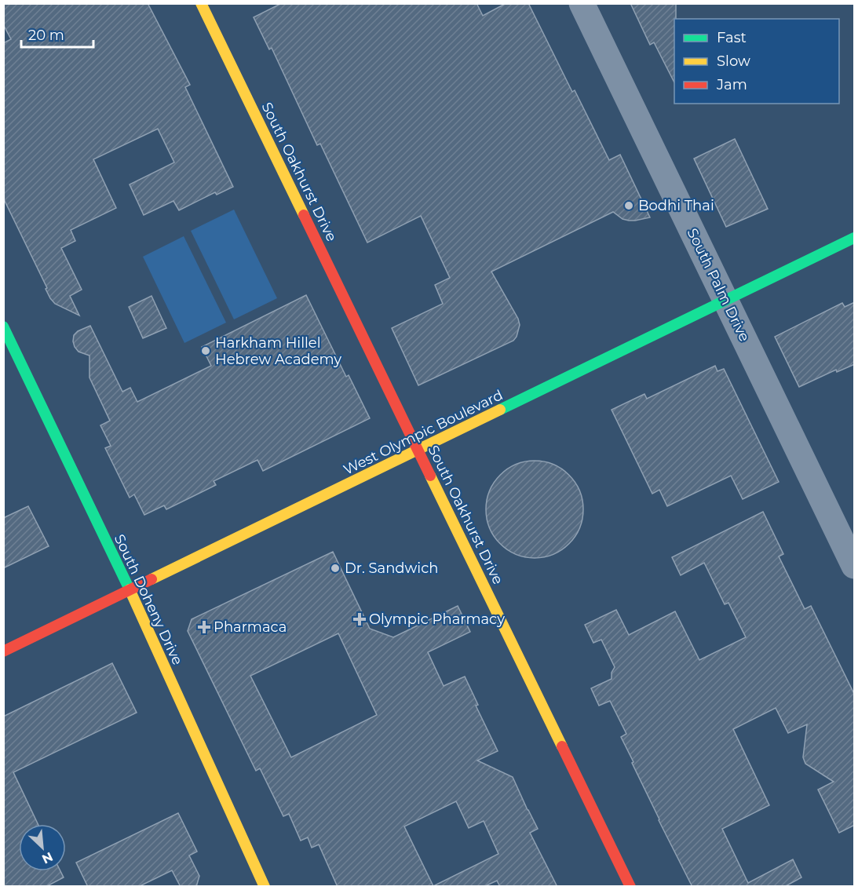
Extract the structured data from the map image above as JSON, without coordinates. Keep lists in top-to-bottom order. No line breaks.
{"streets":{"street":["South Oakhurst Drive","South Palm Drive","West Olympic Boulevard","South Doheny Drive"]},"crossings":[["South Oakhurst Drive","West Olympic Boulevard"],["South Palm Drive","West Olympic Boulevard"],["West Olympic Boulevard","South Doheny Drive"]],"places":{"other":["Bodhi Thai","Harkham Hillel Hebrew Academy","Dr. Sandwich"],"health":["Olympic Pharmacy","Pharmaca"]},"legend":["Fast","Slow","Jam"],"scale_bar":"20 m","north":"bottom right"}
